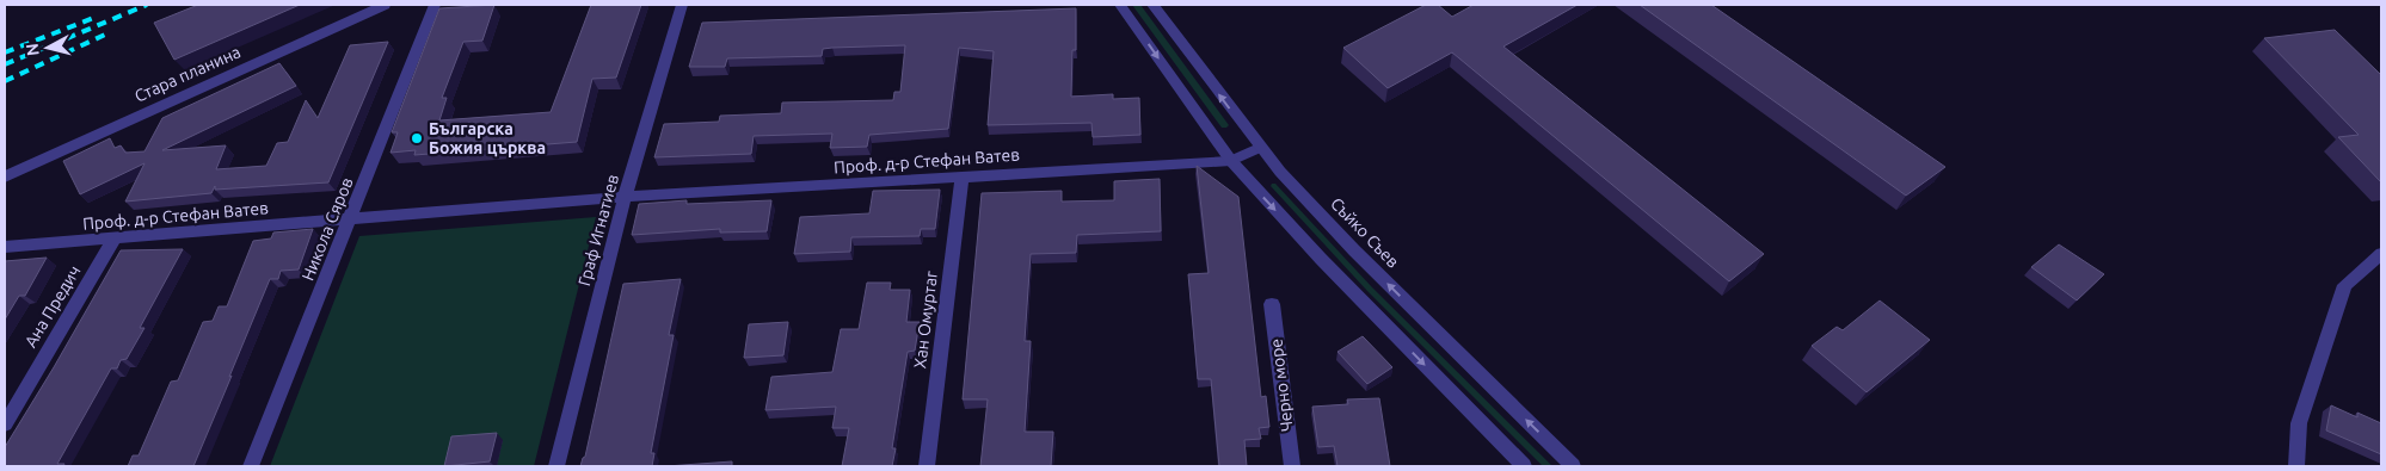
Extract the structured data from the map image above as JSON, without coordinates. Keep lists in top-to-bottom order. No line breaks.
{"streets":{"street":["Стара планина","Проф. д-р Стефан Ватев","Никола Сяров","Граф Игнатиев","Съйко Съев","Ана Предич","Хан Омуртаг","Черно море"]},"crossings":[["Проф. д-р Стефан Ватев","Никола Сяров"],["Проф. д-р Стефан Ватев","Граф Игнатиев"],["Проф. д-р Стефан Ватев","Ана Предич"],["Проф. д-р Стефан Ватев","Хан Омуртаг"]],"places":["Българска Божия църква"],"north":"left"}
